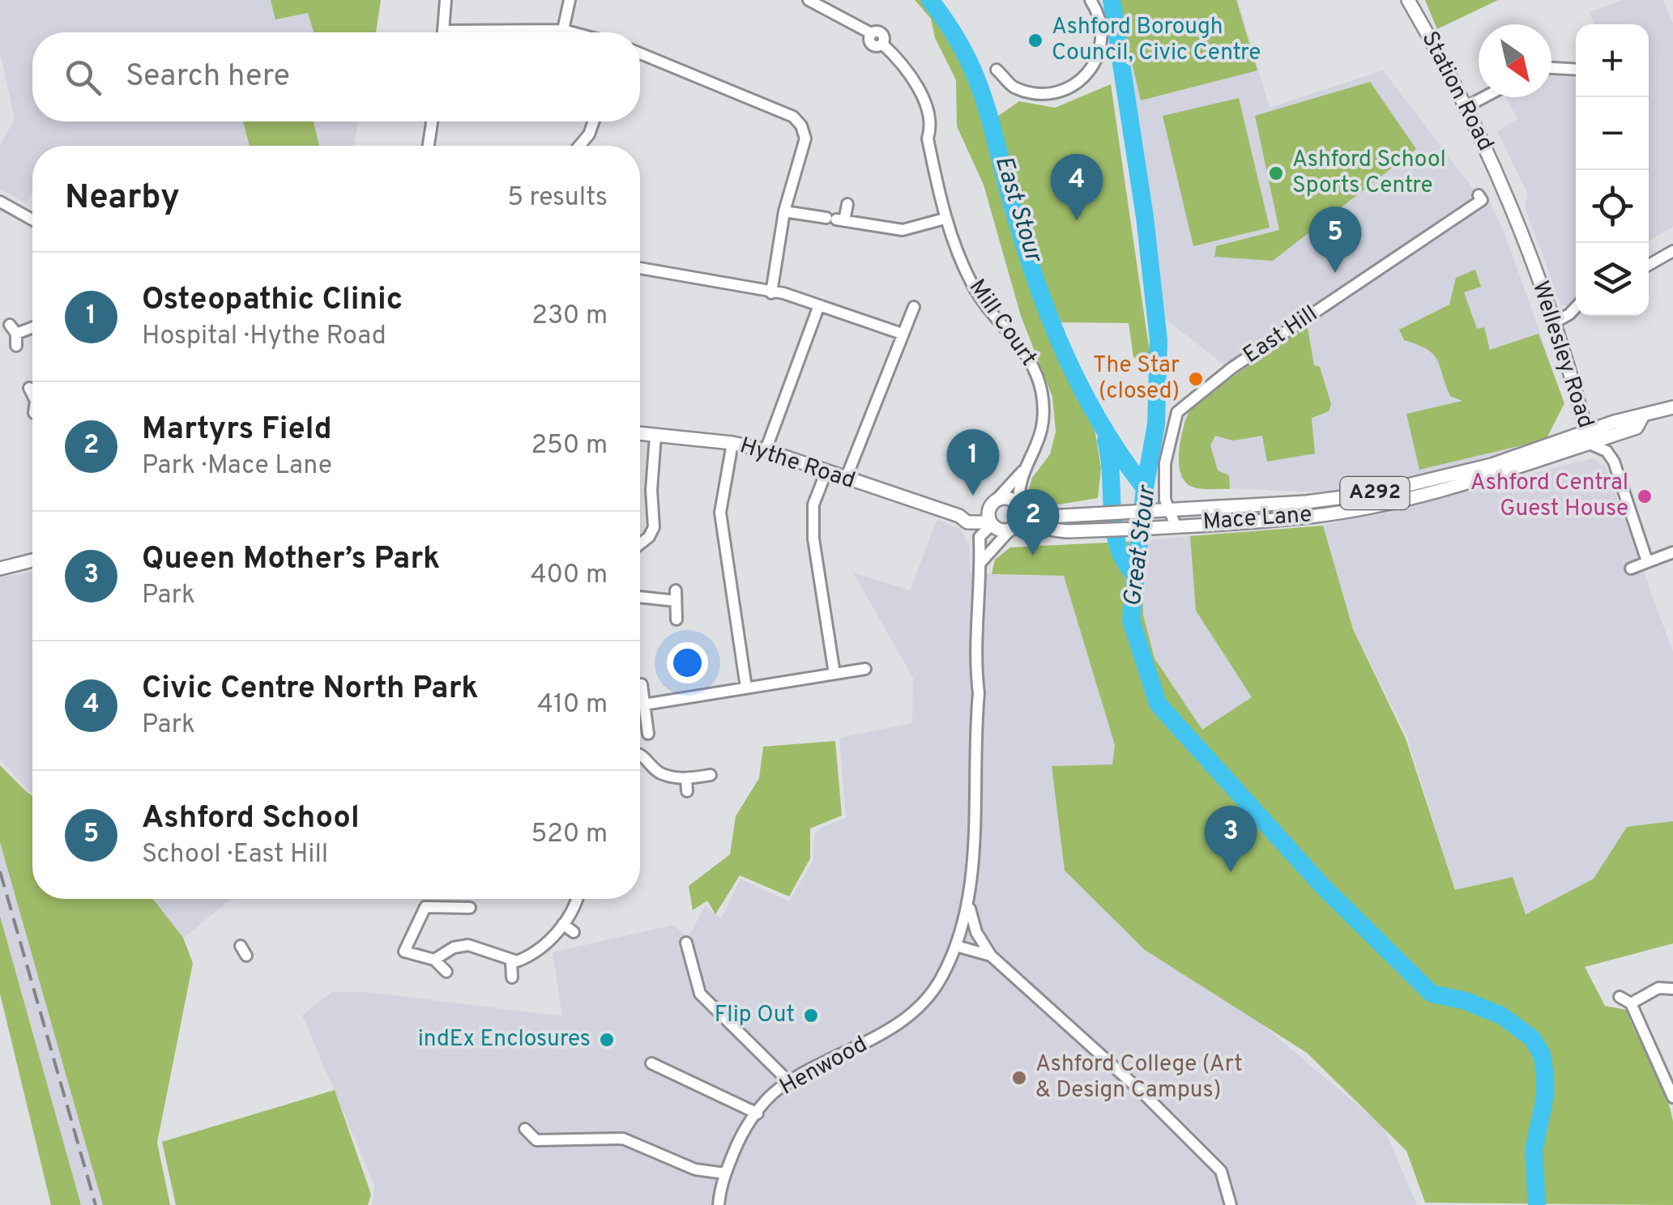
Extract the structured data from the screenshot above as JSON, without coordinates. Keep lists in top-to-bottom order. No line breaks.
{"streets":{"main road":["Station Road","Wellesley Road","Hythe Road","A292","Mace Lane"],"street":["Mill Court","East Hill","Henwood"]},"crossings":[["Station Road","Wellesley Road"],["Mill Court","Hythe Road"],["Mill Court","Mace Lane"],["East Hill","Mace Lane"],["Wellesley Road","A292"],["Wellesley Road","Mace Lane"],["Hythe Road","Mace Lane"],["A292","Mace Lane"]],"water":["East Stour","Great Stour"],"places":["Ashford Borough Council, Civic Centre","Ashford School Sports Centre","The Star (closed)","Ashford Central Guest House","Flip Out","indEx Enclosures","Ashford College (Art & Design Campus)"],"north":"bottom right","page":{"map_buttons":["+","−"],"search":"Search here","heading":["Nearby","5 results"],"pins":["4","5","1","2","3"],"list":[{"mark":"1","name":"Osteopathic Clinic","note":"Hospital · Hythe Road","value":"230 m"},{"mark":"2","name":"Martyrs Field","note":"Park · Mace Lane","value":"250 m"},{"mark":"3","name":"Queen Mother’s Park","note":"Park","value":"400 m"},{"mark":"4","name":"Civic Centre North Park","note":"Park","value":"410 m"},{"mark":"5","name":"Ashford School","note":"School · East Hill","value":"520 m"}]}}
